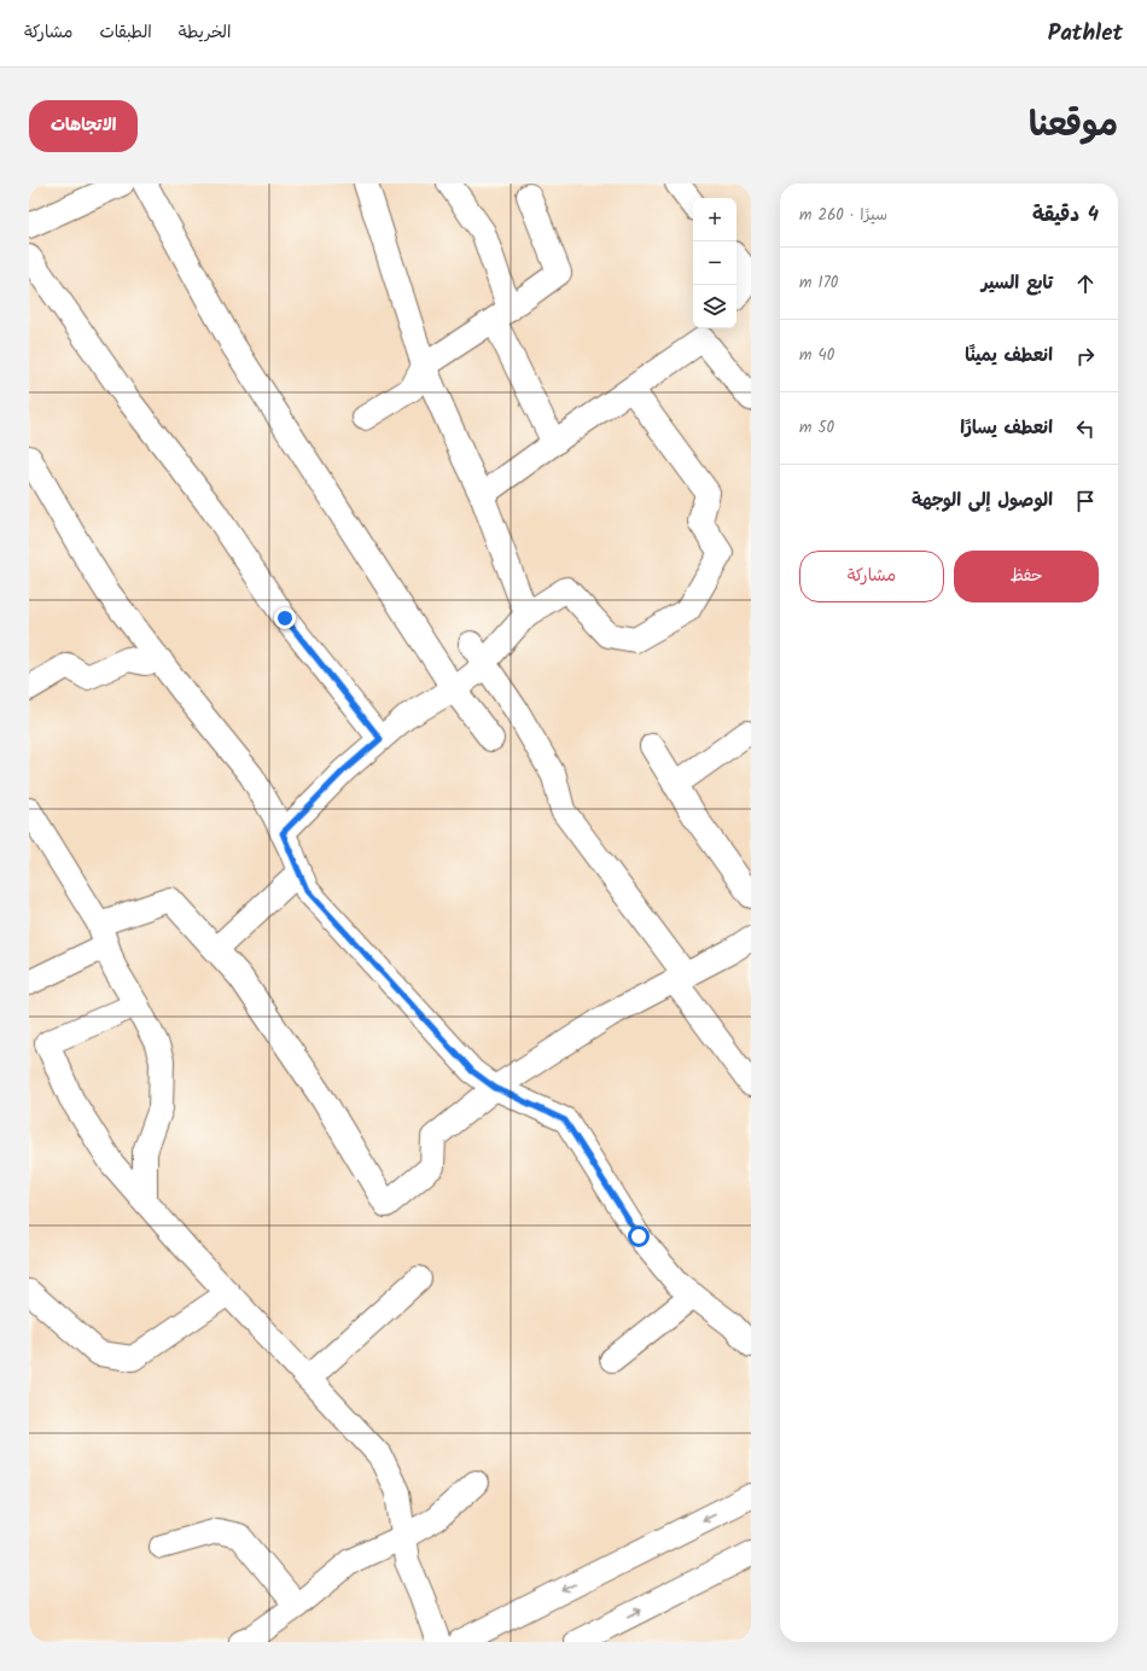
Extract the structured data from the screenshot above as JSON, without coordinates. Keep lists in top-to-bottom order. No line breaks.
{"page":{"header":"Pathlet","nav":["الخريطة","الطبقات","مشاركة"],"title":"موقعنا","buttons":["الاتجاهات",["حفظ","مشاركة"]],"heading":["4 دقيقة","سيرًا · 260 m"],"map_buttons":["+","−"],"list":[["تابع السير","170 m"],["انعطف يمينًا","40 m"],["انعطف يسارًا","50 m"],"الوصول إلى الوجهة"]}}
